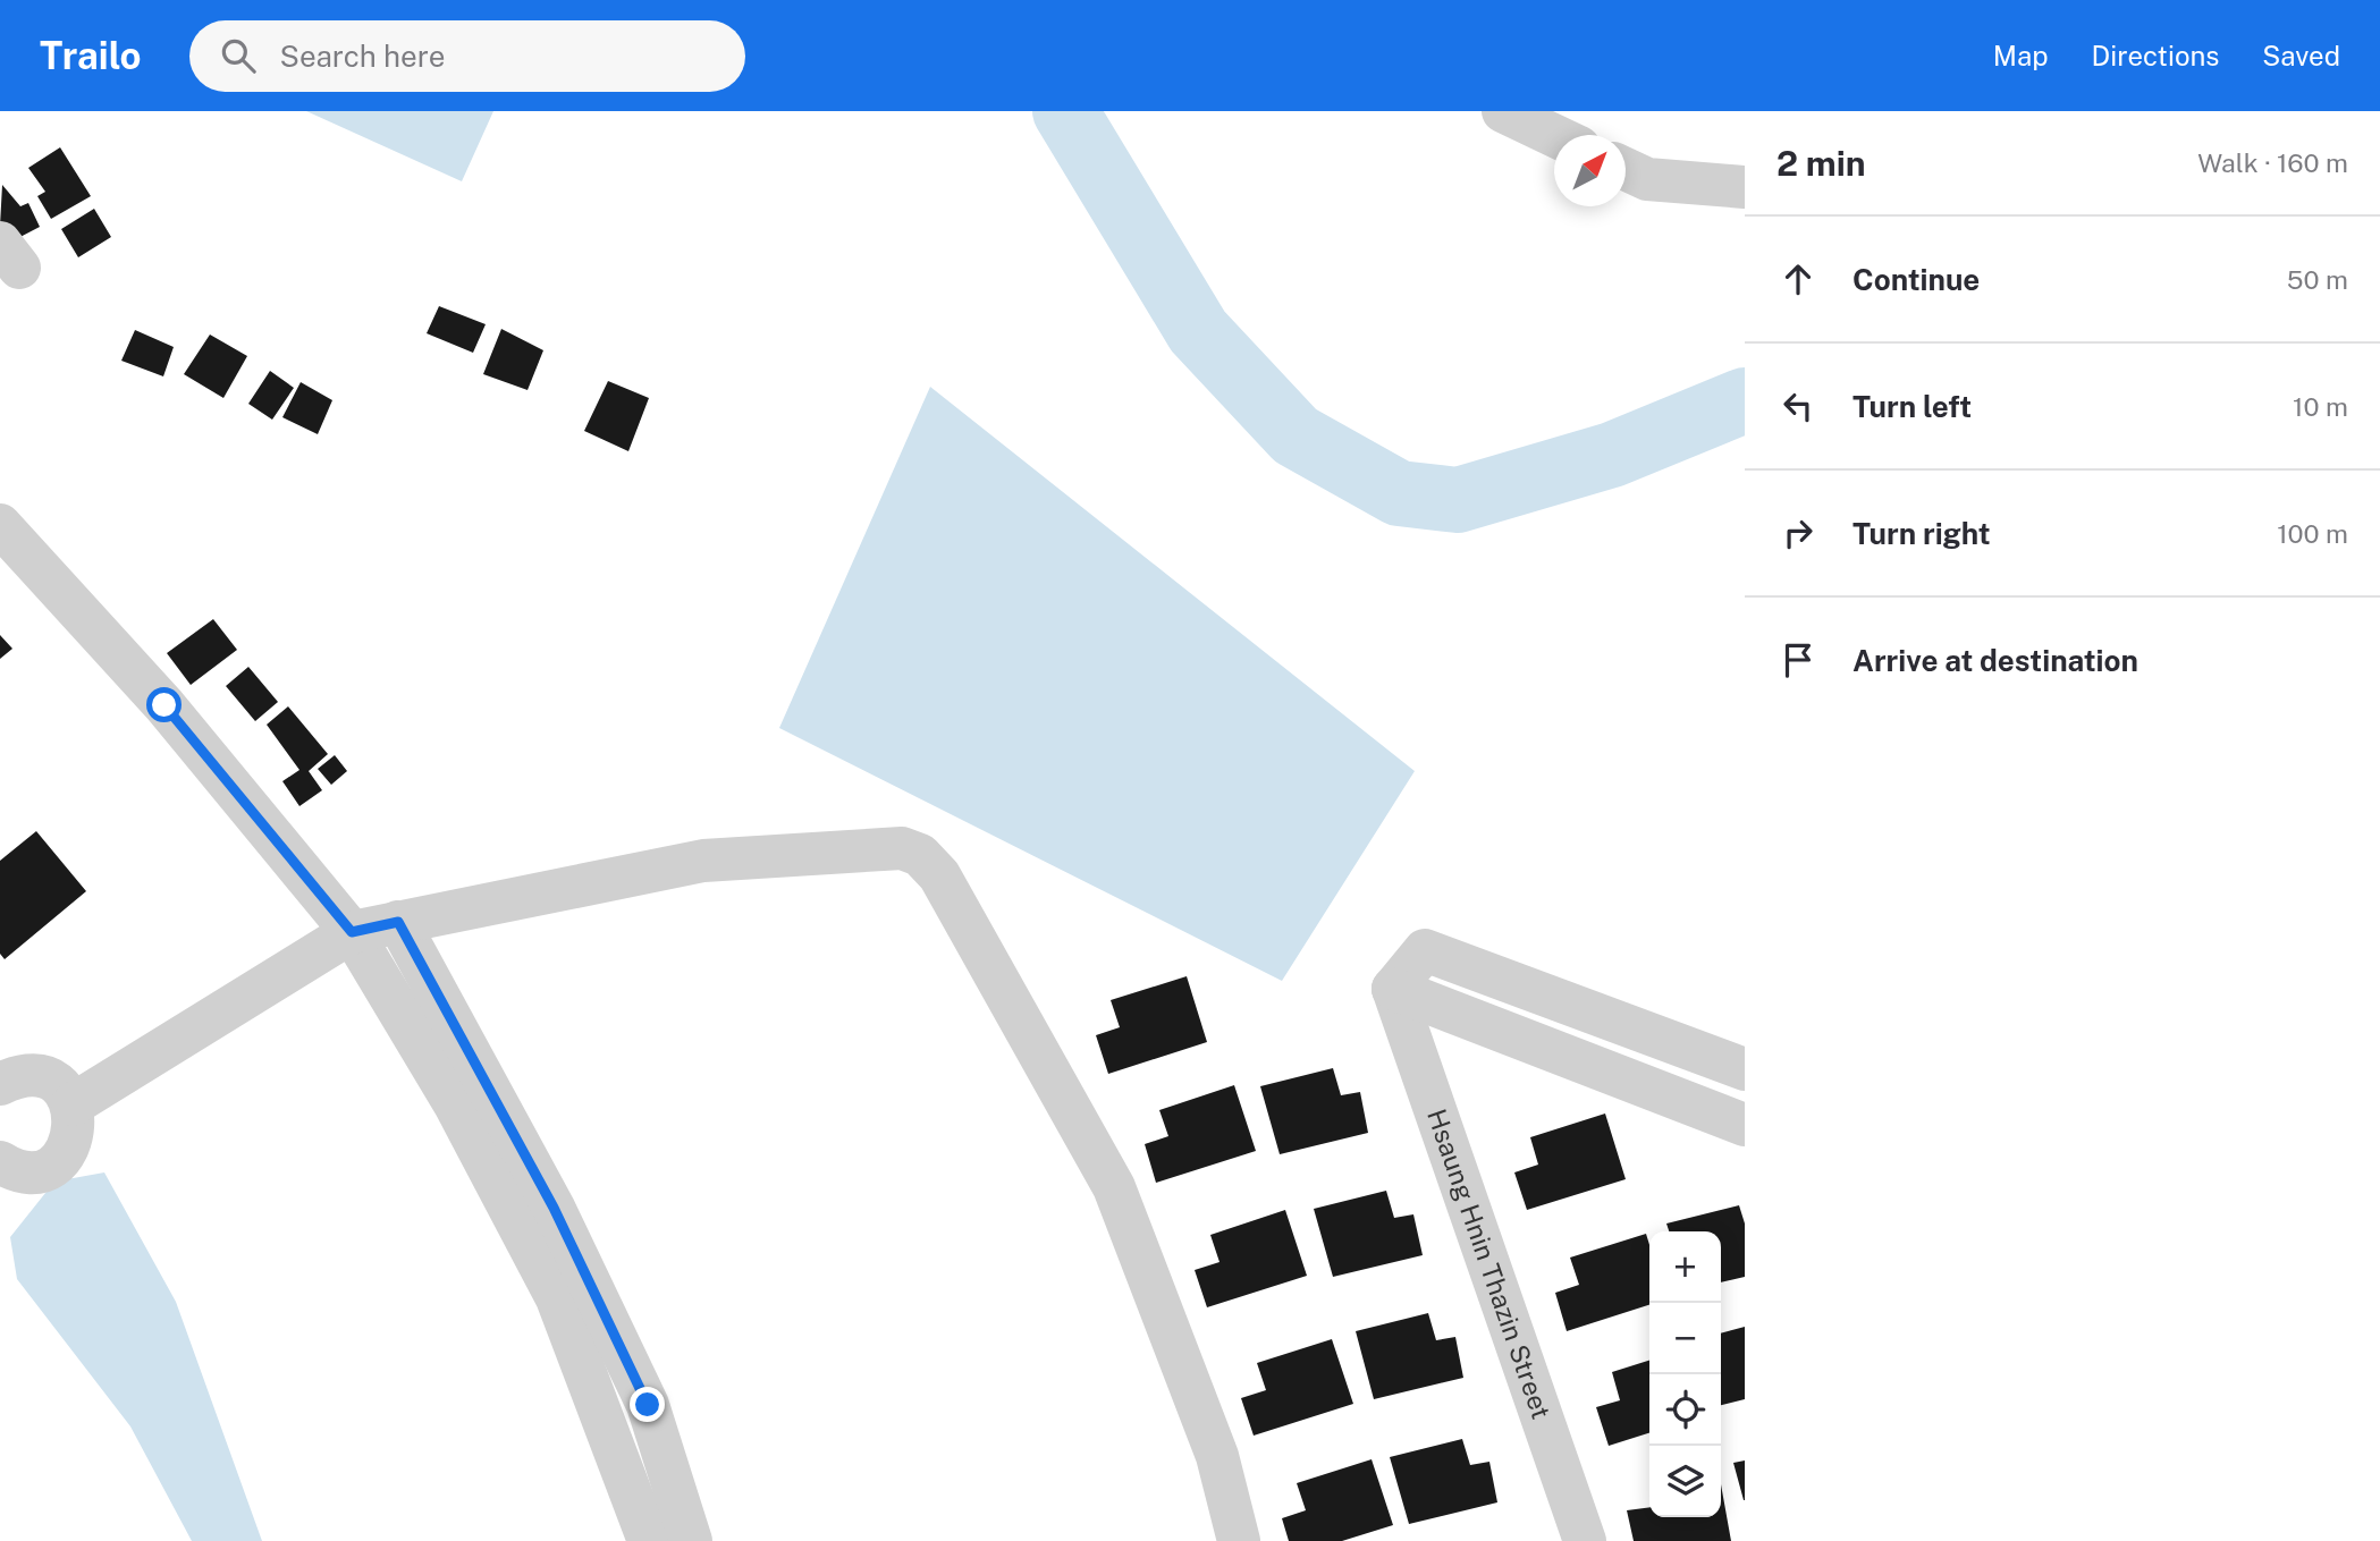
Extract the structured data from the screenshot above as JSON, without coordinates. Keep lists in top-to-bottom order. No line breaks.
{"streets":{"street":["Hsaung Hnin Thazin Street"]},"north":"top right","page":{"header":"Trailo","search":"Search here","nav":["Map","Directions","Saved"],"heading":["2 min","Walk · 160 m"],"list":[["Continue","50 m"],["Turn left","10 m"],["Turn right","100 m"],"Arrive at destination"],"map_buttons":["+","−"]}}
